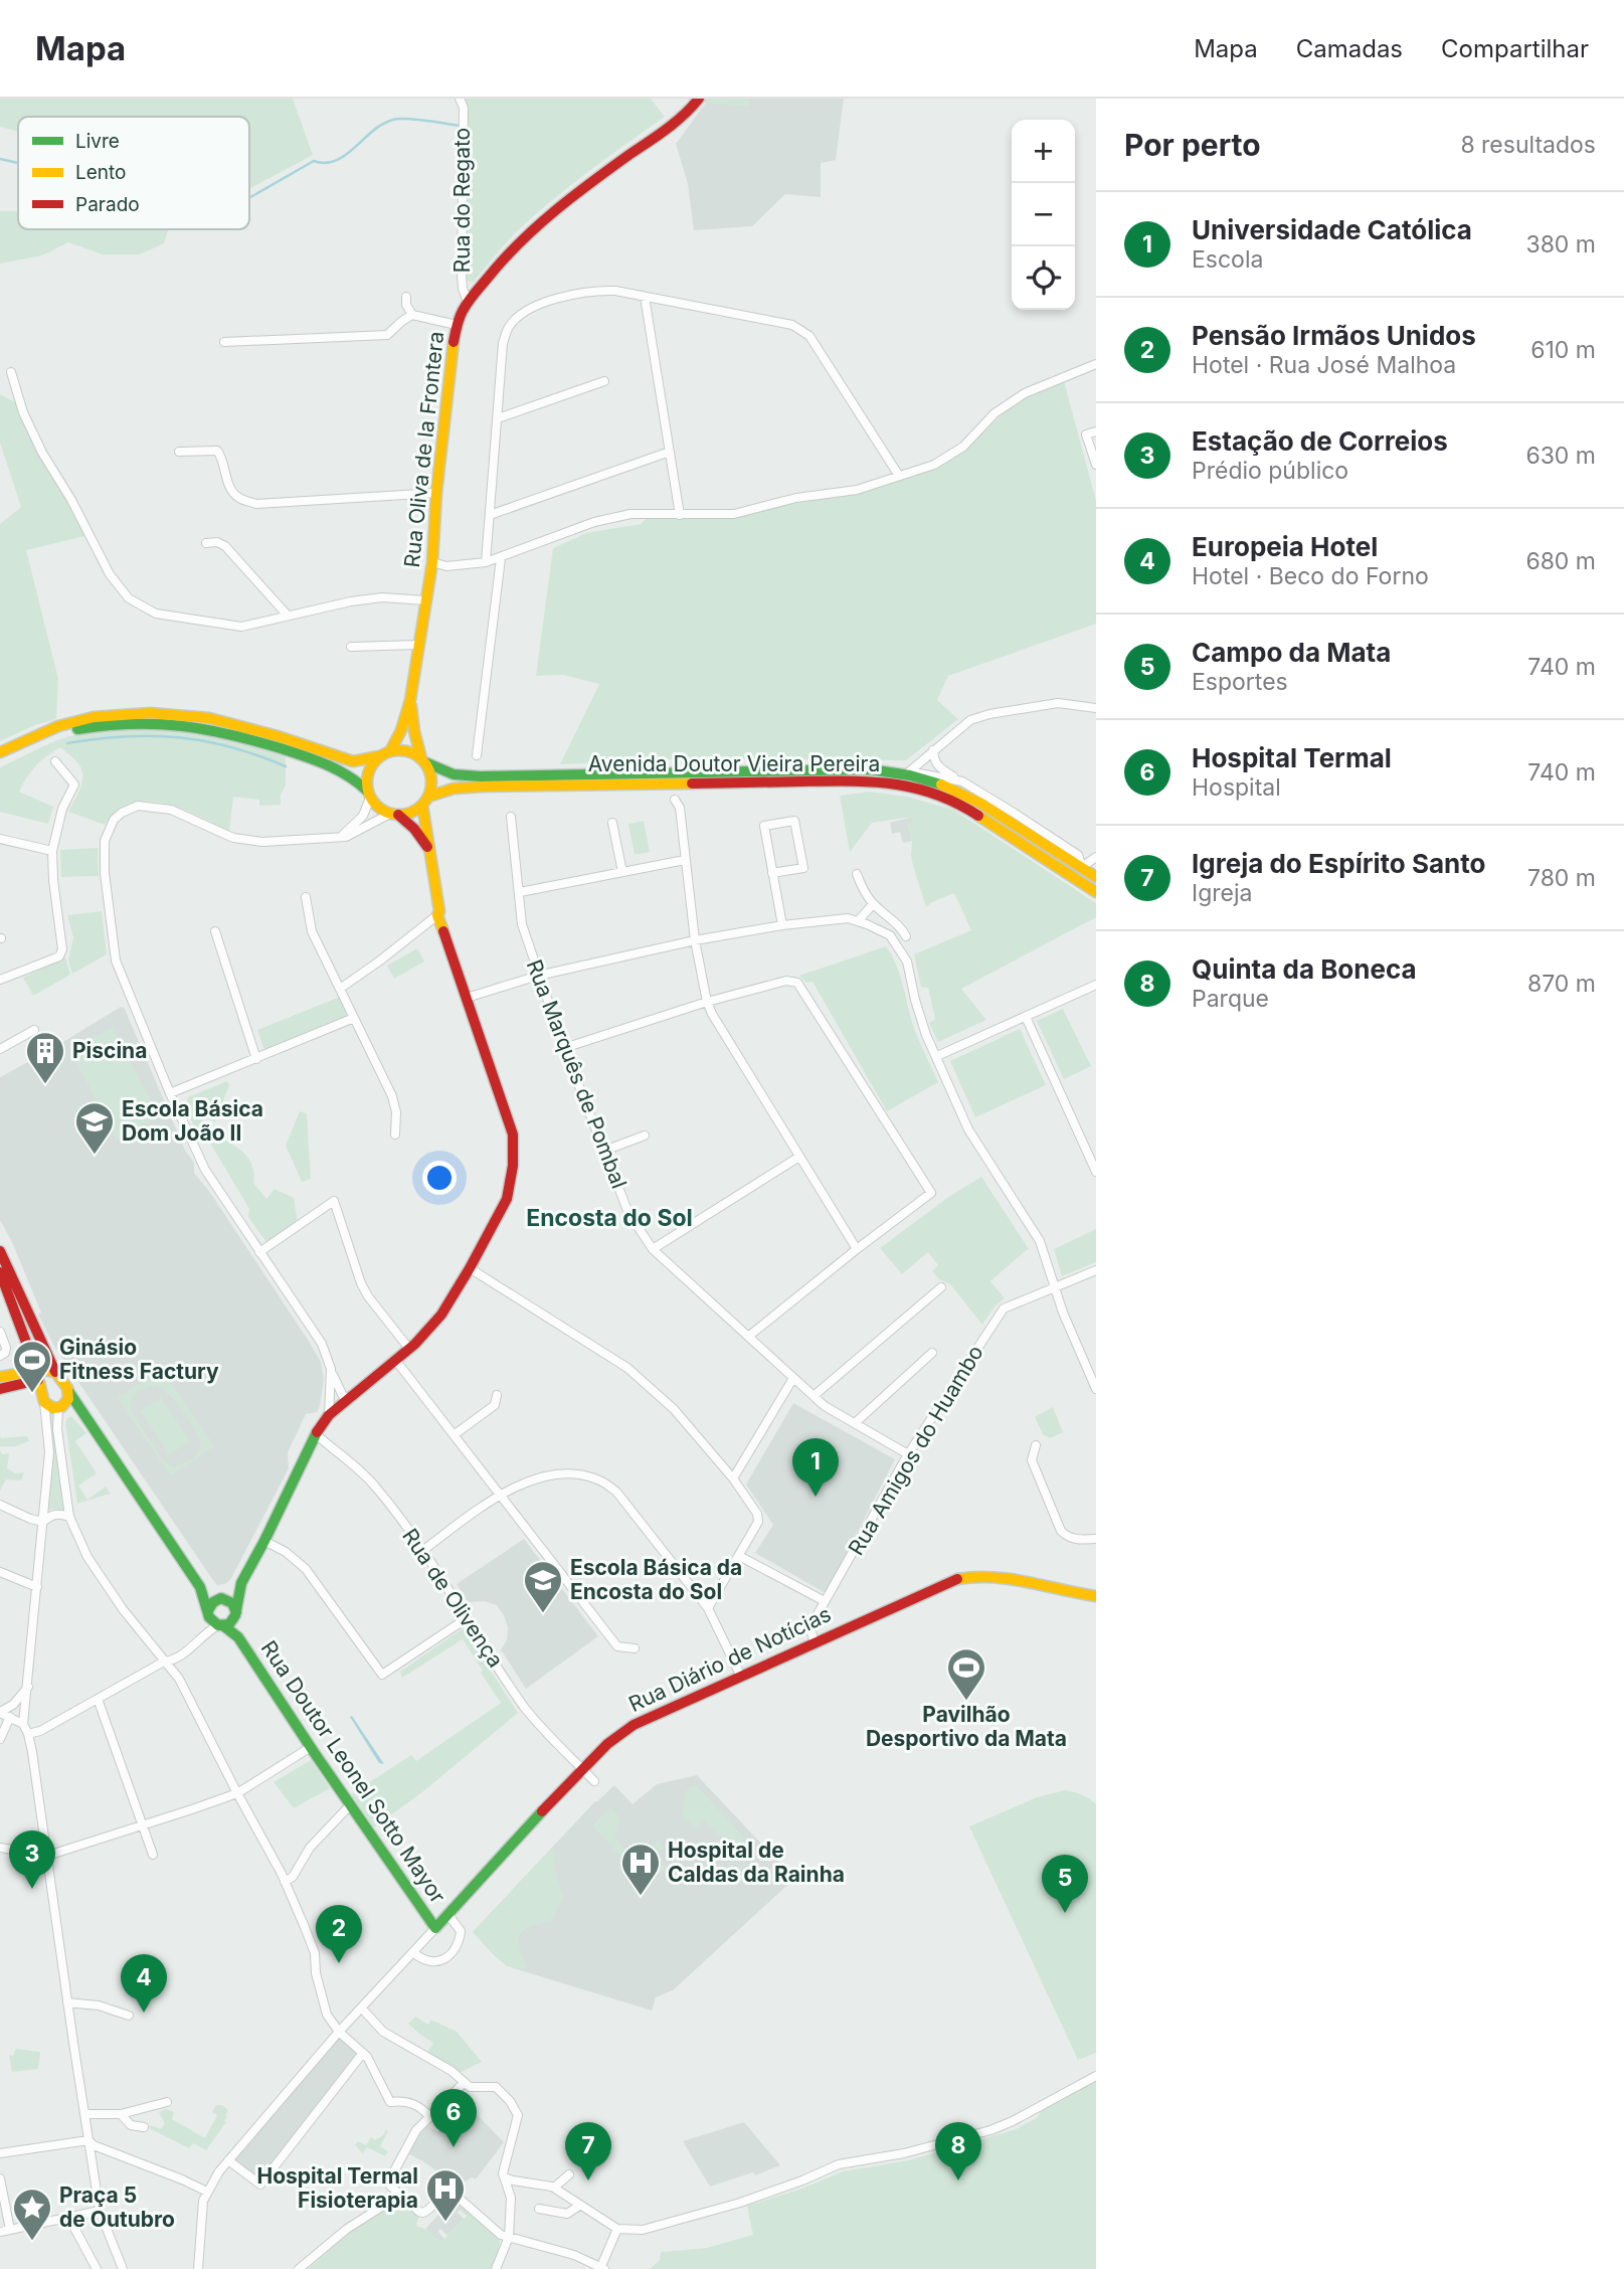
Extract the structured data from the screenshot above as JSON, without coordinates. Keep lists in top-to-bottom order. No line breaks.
{"streets":{"main road":["Rua Oliva de la Frontera","Avenida Doutor Vieira Pereira","Rua Diário de Notícias","Rua Doutor Leonel Sotto Mayor"],"street":["Rua do Regato","Rua Marquês de Pombal","Rua Amigos do Huambo","Rua de Olivença"]},"crossings":[["Rua do Regato","Rua Oliva de la Frontera"],["Rua Oliva de la Frontera","Avenida Doutor Vieira Pereira"],["Rua Marquês de Pombal","Rua Amigos do Huambo"],["Rua Amigos do Huambo","Rua Diário de Notícias"],["Rua de Olivença","Rua Diário de Notícias"],["Rua Diário de Notícias","Rua Doutor Leonel Sotto Mayor"]],"districts":["Encosta do Sol"],"places":{"building":["Piscina"],"school or university":["Escola Básica Dom João II","Escola Básica da Encosta do Sol"],"sports":["Ginásio Fitness Factury","Pavilhão Desportivo da Mata"],"hospital":["Hospital de Caldas da Rainha","Hospital Termal Fisioterapia"],"place":["Praça 5 de Outubro"]},"legend":["Livre","Lento","Parado"],"page":{"header":"Mapa","nav":["Mapa","Camadas","Compartilhar"],"heading":["Por perto","8 resultados"],"map_buttons":["+","−"],"list":[{"mark":"1","name":"Universidade Católica","note":"Escola","value":"380 m"},{"mark":"2","name":"Pensão Irmãos Unidos","note":"Hotel · Rua José Malhoa","value":"610 m"},{"mark":"3","name":"Estação de Correios","note":"Prédio público","value":"630 m"},{"mark":"4","name":"Europeia Hotel","note":"Hotel · Beco do Forno","value":"680 m"},{"mark":"5","name":"Campo da Mata","note":"Esportes","value":"740 m"},{"mark":"6","name":"Hospital Termal","note":"Hospital","value":"740 m"},{"mark":"7","name":"Igreja do Espírito Santo","note":"Igreja","value":"780 m"},{"mark":"8","name":"Quinta da Boneca","note":"Parque","value":"870 m"}],"pins":["1","3","5","2","4","6","7","8"]}}
